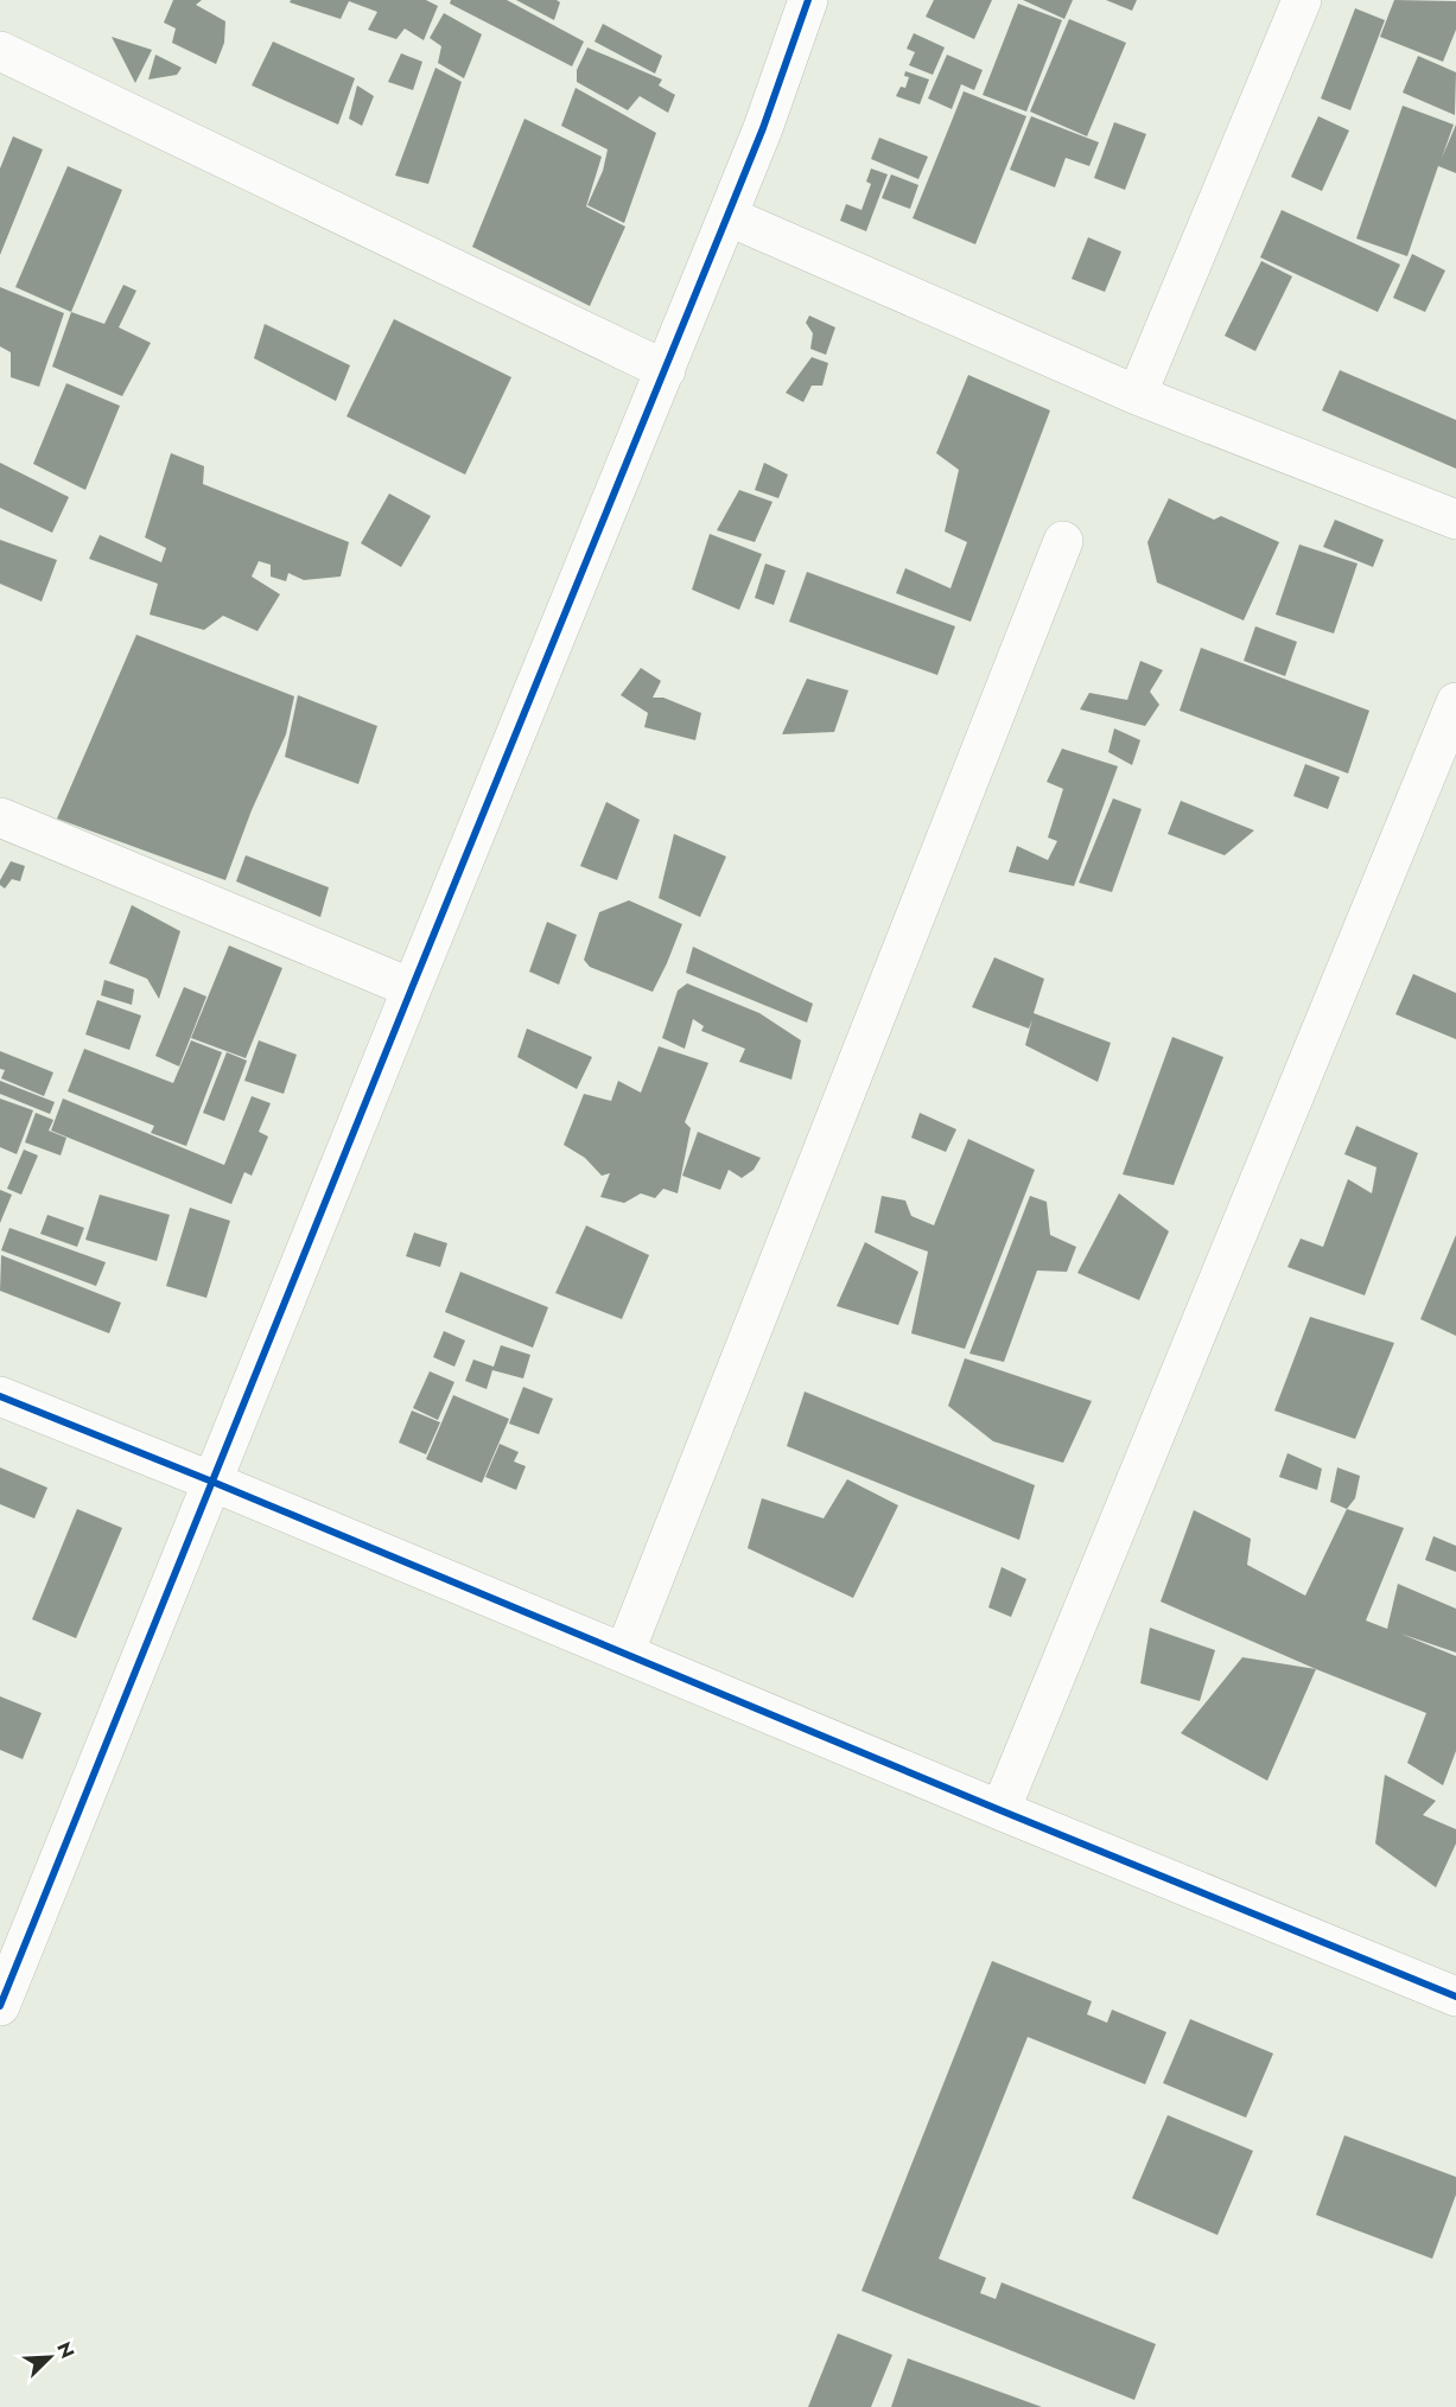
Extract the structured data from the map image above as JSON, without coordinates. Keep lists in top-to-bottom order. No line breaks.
{"north":"top right"}
